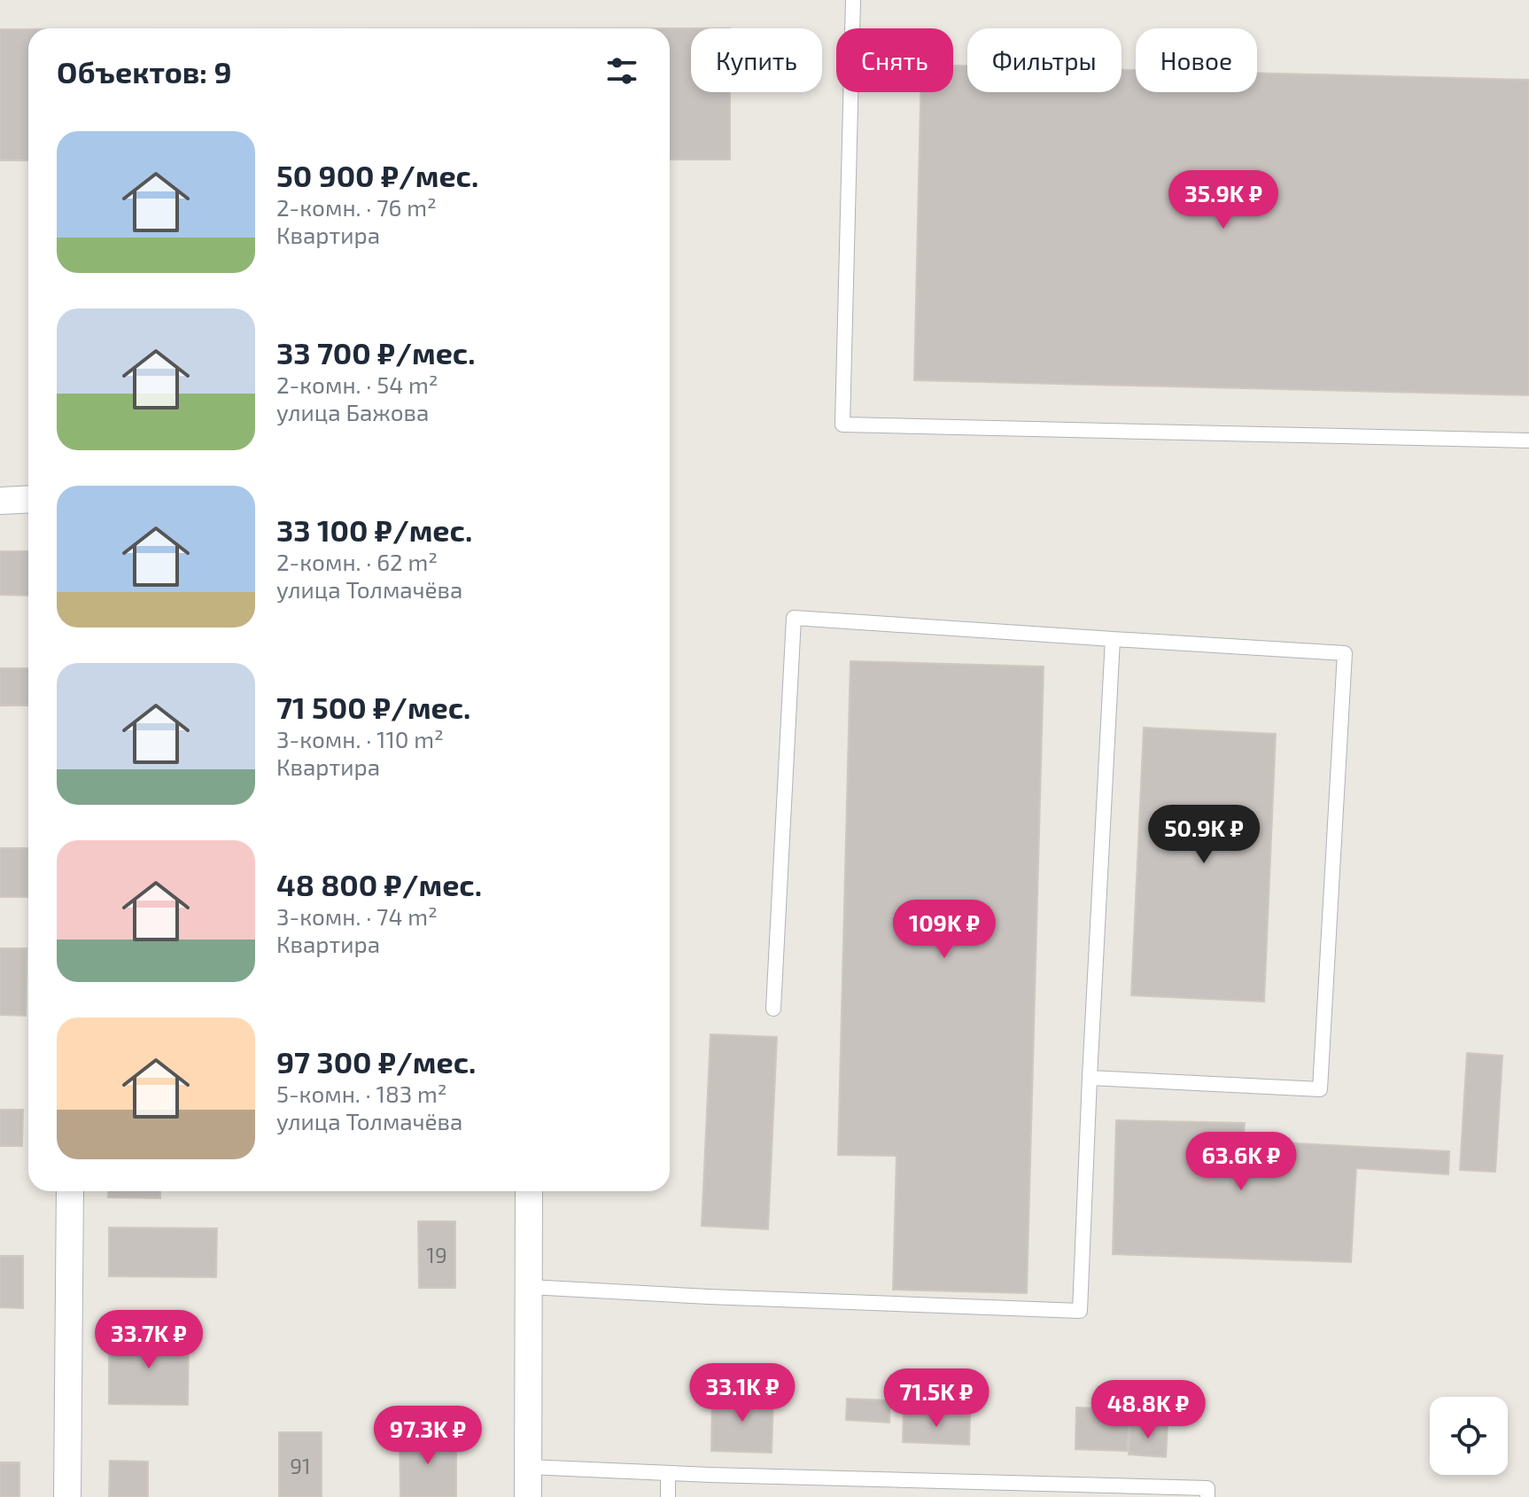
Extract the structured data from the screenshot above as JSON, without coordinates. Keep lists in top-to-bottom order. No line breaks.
{"house_numbers":["19","91"],"page":{"chip":["Купить","Снять","Фильтры","Новое"],"heading":"Объектов: 9","list":[{"name":"50 900 ₽/мес.","note":"2-комн. · 76 m² · Квартира"},{"name":"33 700 ₽/мес.","note":"2-комн. · 54 m² · улица Бажова"},{"name":"33 100 ₽/мес.","note":"2-комн. · 62 m² · улица Толмачёва"},{"name":"71 500 ₽/мес.","note":"3-комн. · 110 m² · Квартира"},{"name":"48 800 ₽/мес.","note":"3-комн. · 74 m² · Квартира"},{"name":"97 300 ₽/мес.","note":"5-комн. · 183 m² · улица Толмачёва"}],"price":["35.9K ₽","50.9K ₽","109K ₽","63.6K ₽","33.7K ₽","33.1K ₽","71.5K ₽","48.8K ₽","97.3K ₽"]}}
